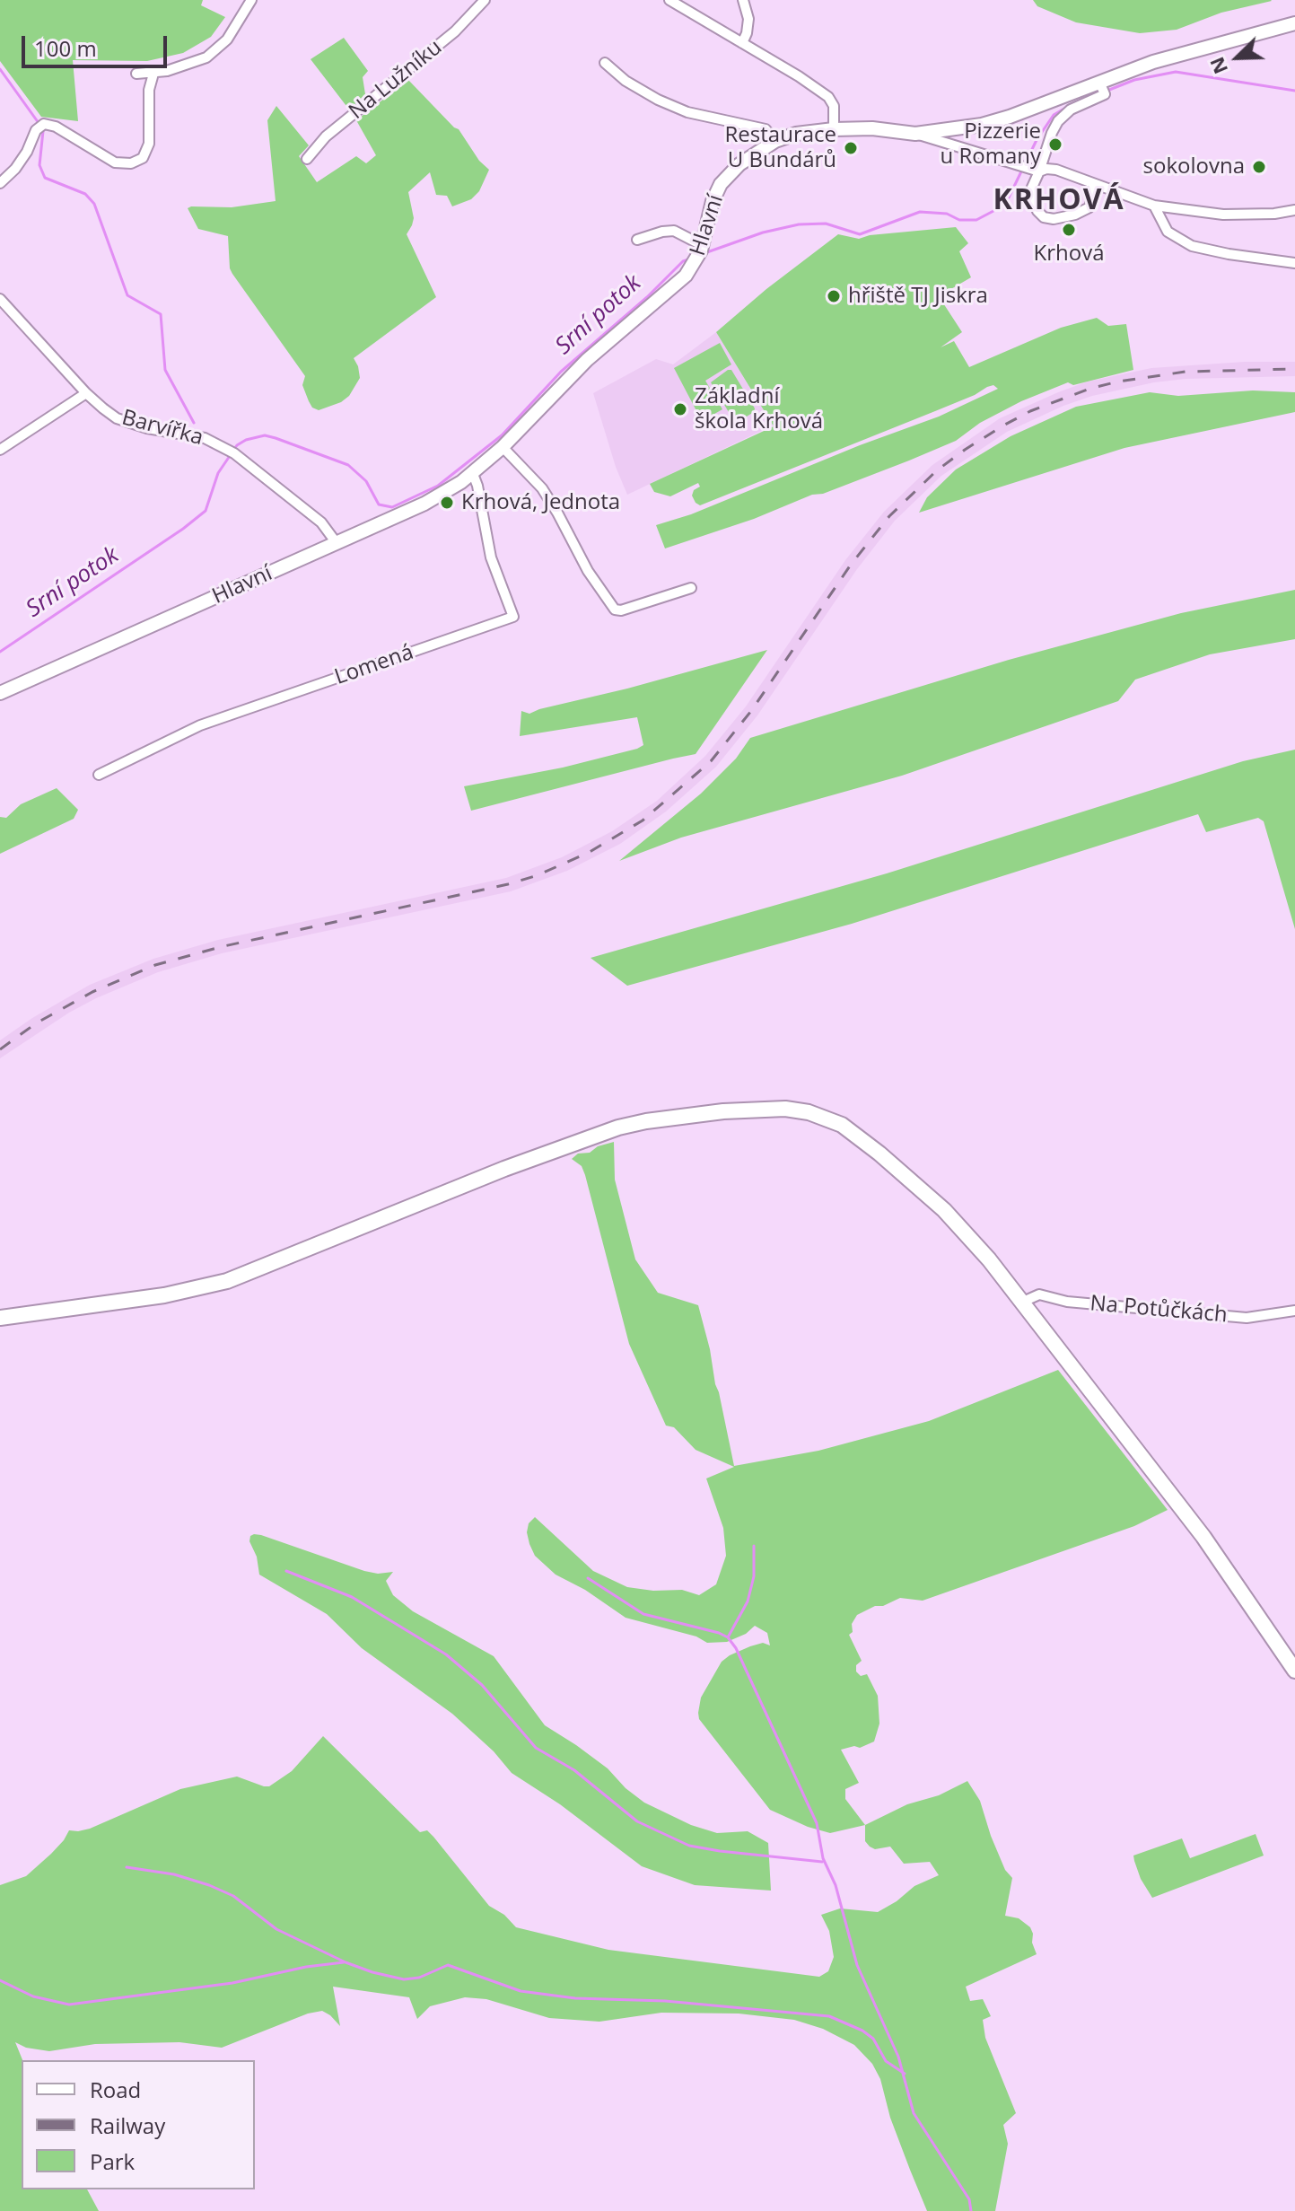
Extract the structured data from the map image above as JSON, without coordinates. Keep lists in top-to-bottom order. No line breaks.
{"streets":{"street":["Na Lužníku","Hlavní","Barvířka","Lomená","Na Potůčkách"]},"crossings":[["Hlavní","Barvířka"],["Hlavní","Lomená"]],"districts":["KRHOVÁ"],"water":["Srní potok"],"places":["Pizzerie u Romany","Restaurace U Bundárů","sokolovna","Krhová","hřiště TJ Jiskra","Základní škola Krhová","Krhová, Jednota"],"legend":["Road","Railway","Park"],"scale_bar":"100 m","north":"bottom left"}
